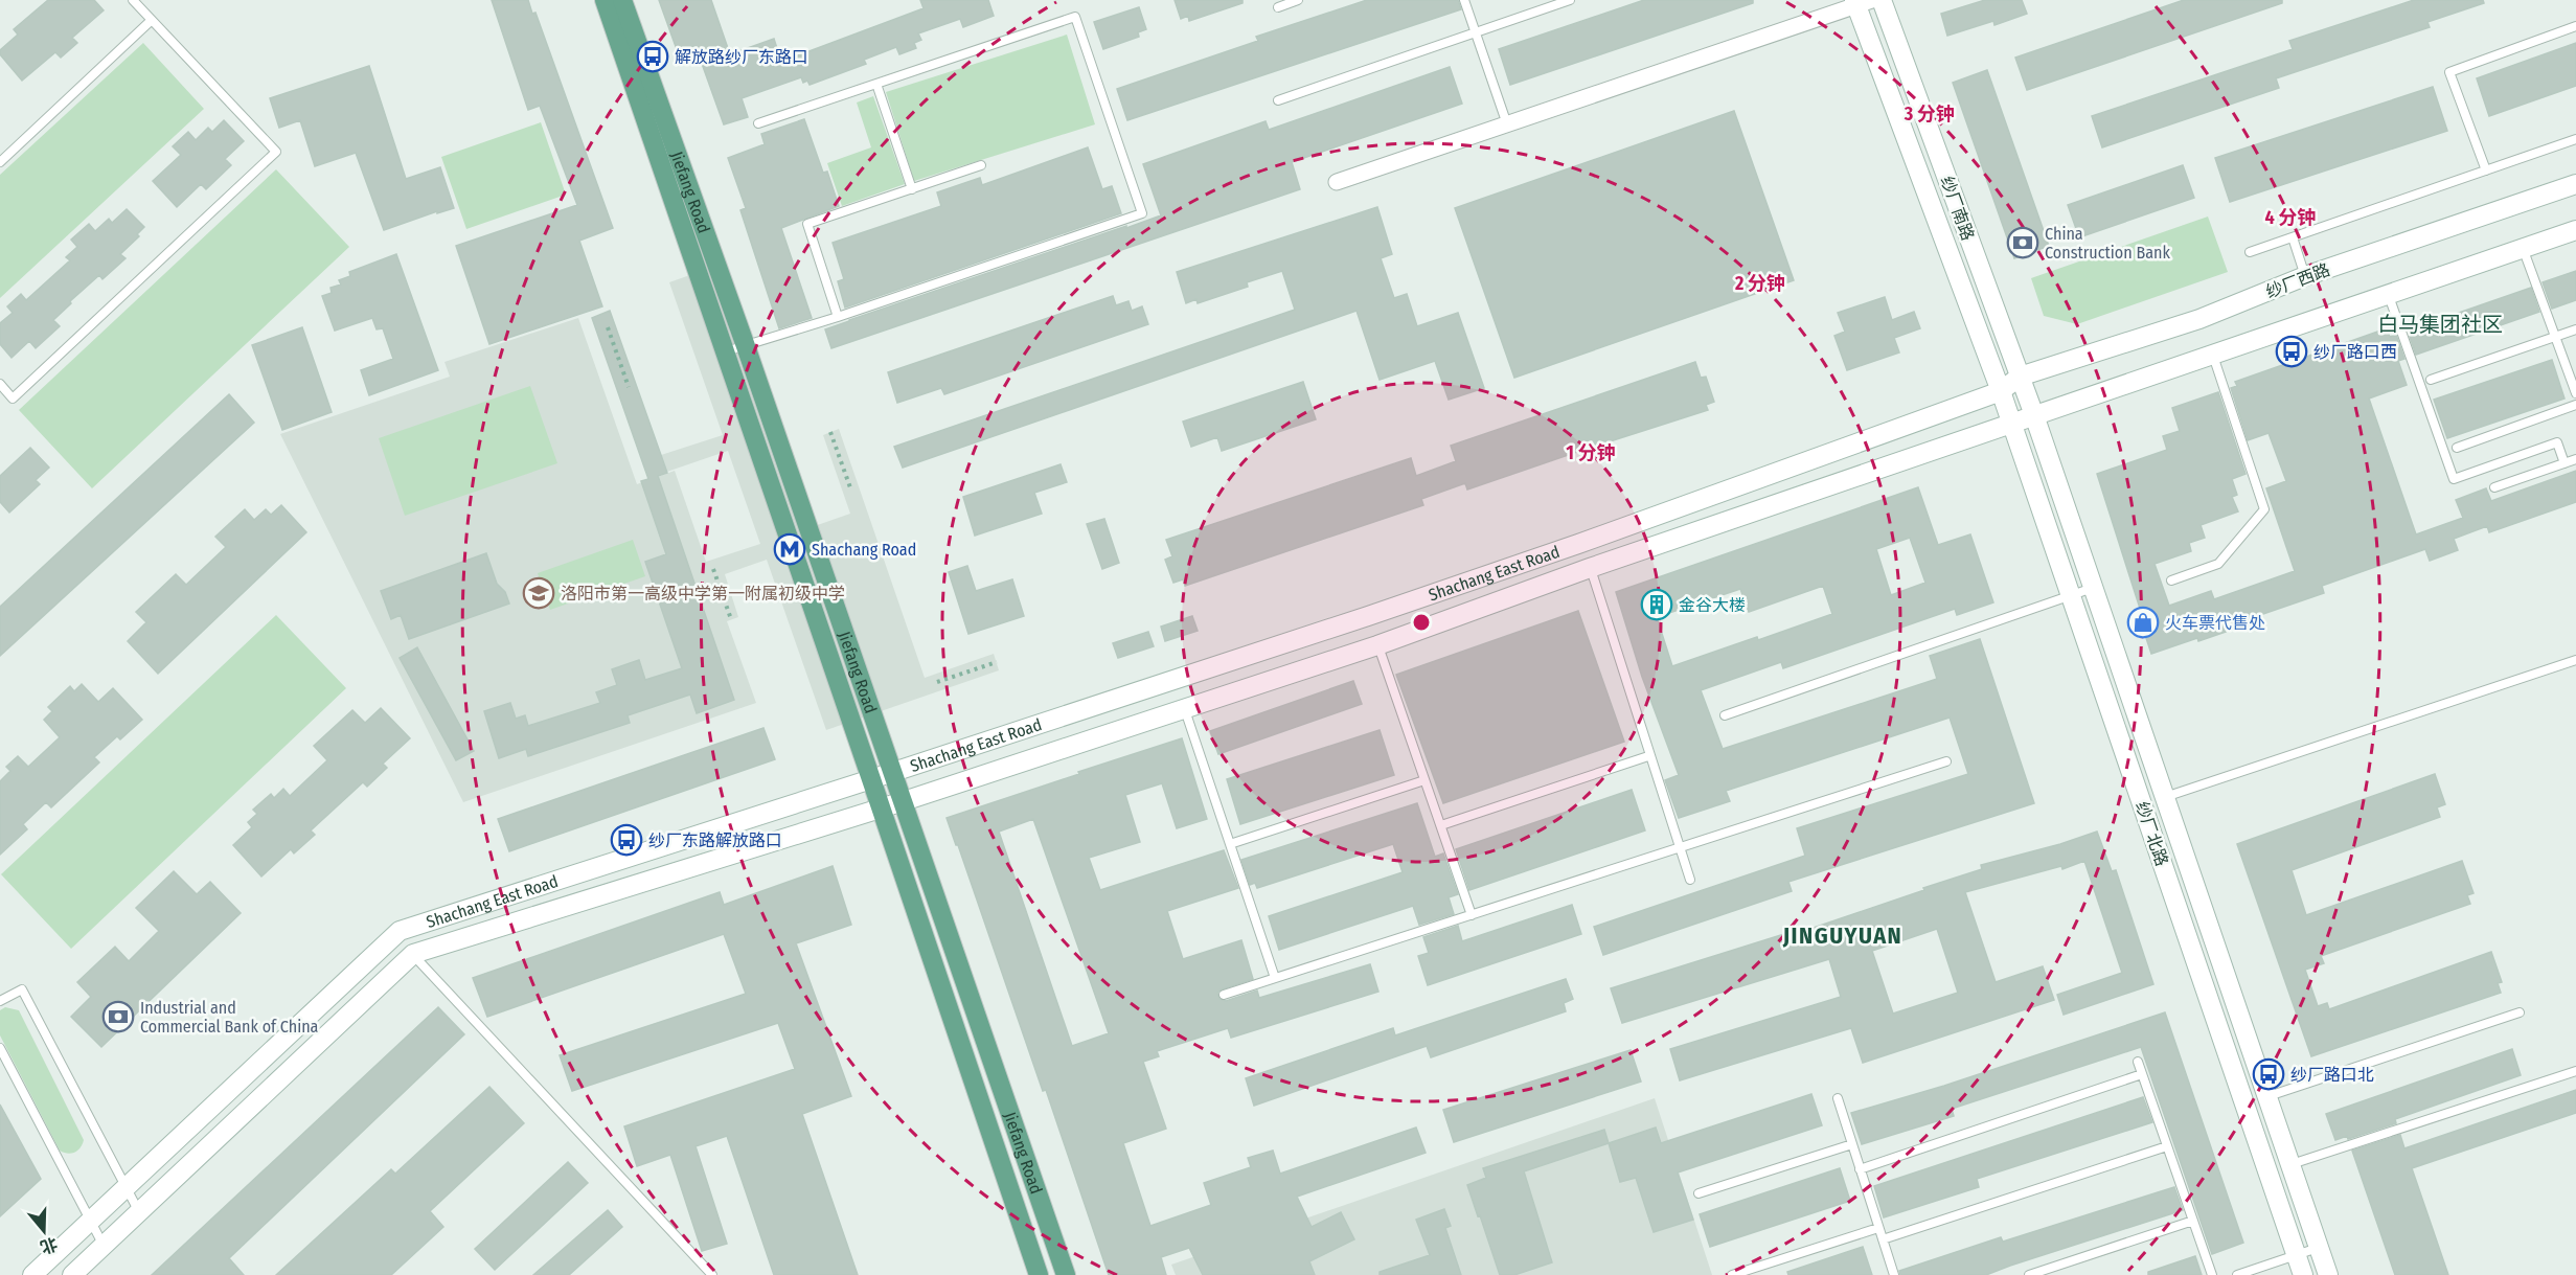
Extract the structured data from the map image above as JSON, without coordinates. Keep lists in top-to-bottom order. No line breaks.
{"streets":{"main road":["Jiefang Road","纱厂南路","纱厂西路","Shachang East Road","纱厂北路"]},"crossings":[["Jiefang Road","Shachang East Road"],["纱厂南路","纱厂西路"],["纱厂南路","Shachang East Road"],["纱厂南路","纱厂北路"],["纱厂西路","Shachang East Road"],["Shachang East Road","纱厂北路"]],"districts":["白马集团社区","JINGUYUAN"],"places":{"bus stop":["解放路纱厂东路口","纱厂路口西","纱厂东路解放路口","纱厂路口北"],"bank":["China Construction Bank","Industrial and Commercial Bank of China"],"metro station":["Shachang Road"],"school or university":["洛阳市第一高级中学第一附属初级中学"],"building":["金谷大楼"],"shop":["火车票代售处"]},"north":"bottom","rings":["3 分钟","4 分钟","2 分钟","1 分钟"]}
